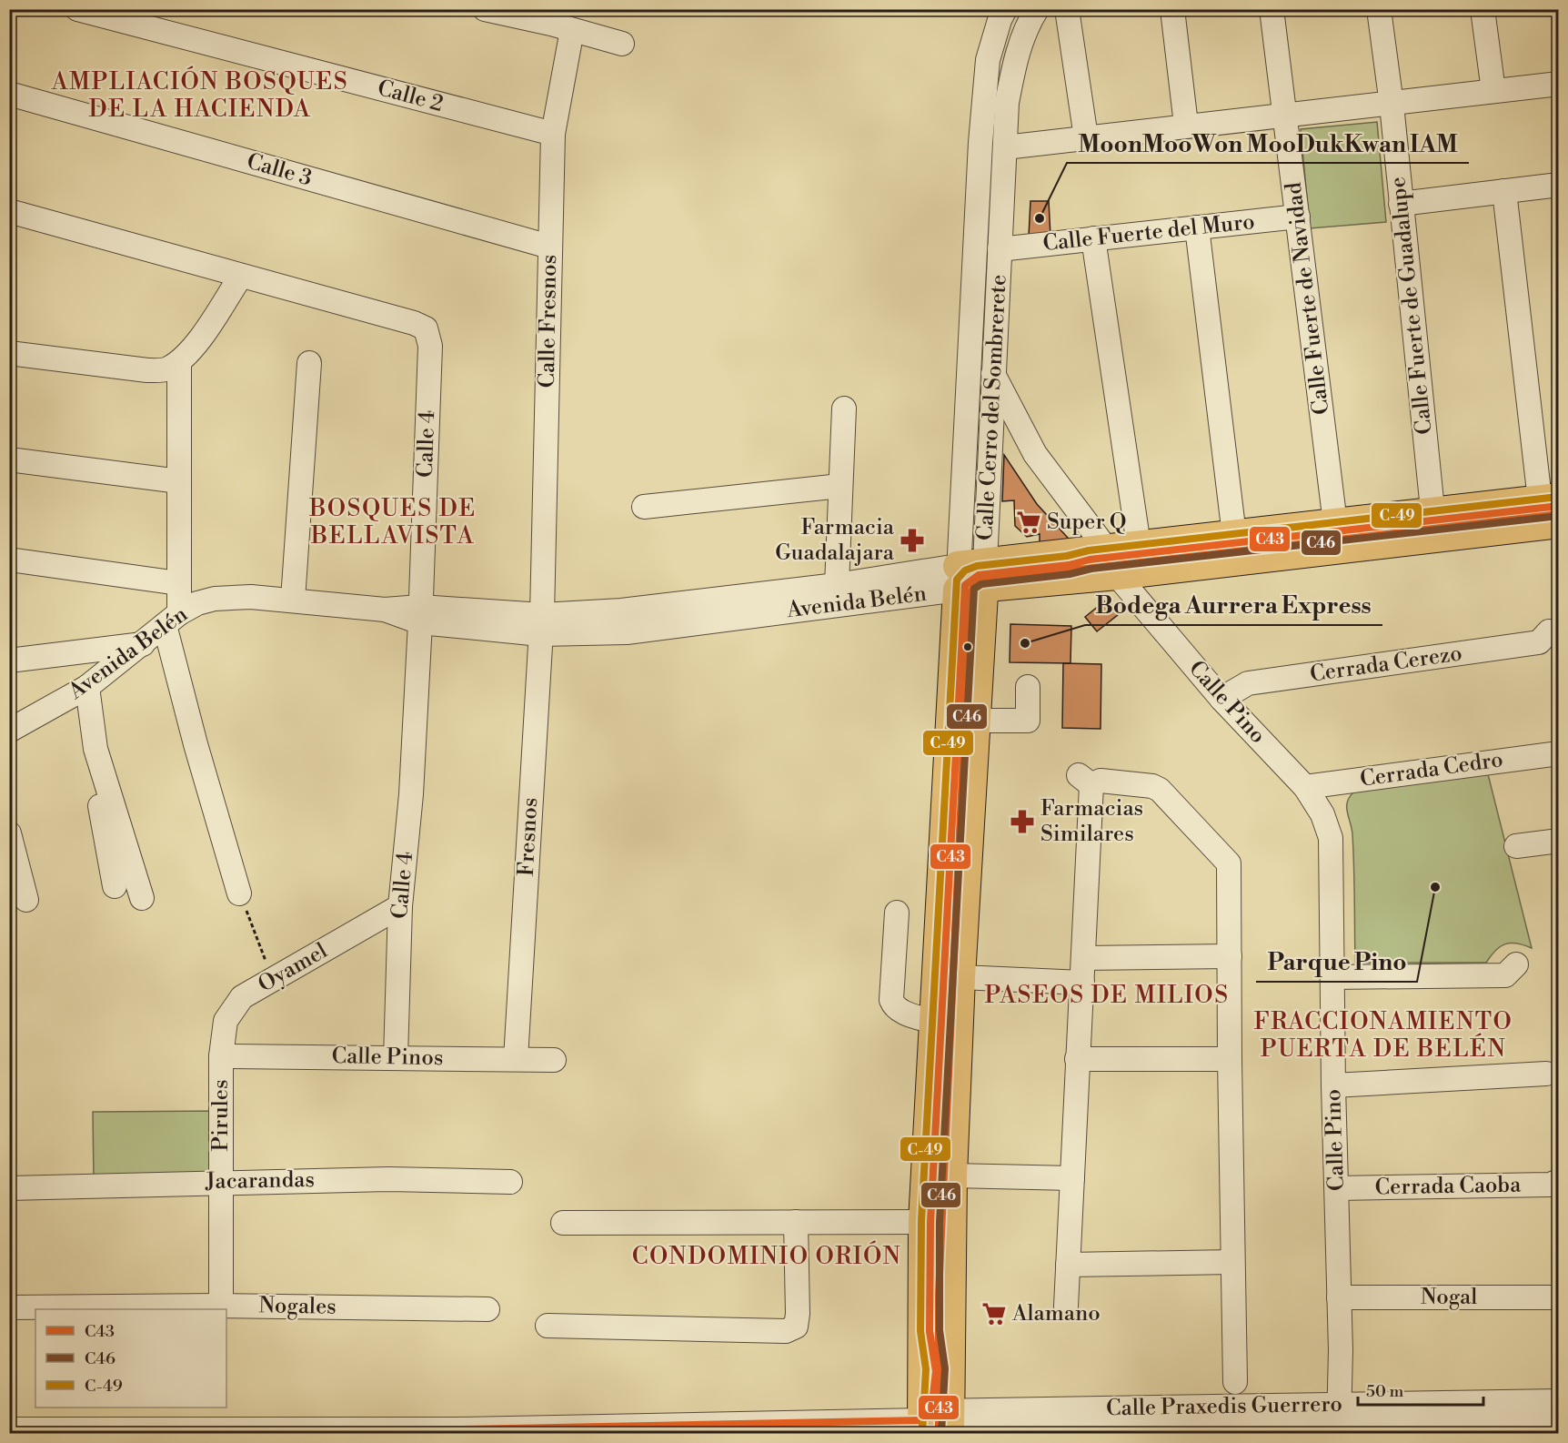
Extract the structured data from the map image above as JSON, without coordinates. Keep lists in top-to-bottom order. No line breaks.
{"streets":{"main road":["Calle Cerro del Sombrerete","Avenida Belén"],"street":["Calle 2","Calle 3","Calle Fuerte del Muro","Calle Fuerte de Navidad","Calle Fuerte de Guadalupe","Calle Fresnos","Calle 4","Cerrada Cerezo","Calle Pino","Cerrada Cedro","Fresnos","Oyamel","Calle Pinos","Pirules","Jacarandas","Cerrada Caoba","Nogal","Nogales","Calle Praxedis Guerrero"]},"crossings":[["Calle 2","Calle Fresnos"],["Calle 3","Calle Fresnos"],["Calle Fuerte del Muro","Calle Fuerte de Navidad"],["Calle Fuerte del Muro","Calle Cerro del Sombrerete"],["Calle Fuerte de Navidad","Avenida Belén"],["Calle Fuerte de Guadalupe","Avenida Belén"],["Calle Fresnos","Avenida Belén"],["Calle Fresnos","Fresnos"],["Calle Cerro del Sombrerete","Avenida Belén"],["Calle Cerro del Sombrerete","Calle Pino"],["Calle Cerro del Sombrerete","Calle Praxedis Guerrero"],["Calle 4","Avenida Belén"],["Calle 4","Oyamel"],["Calle 4","Calle Pinos"],["Avenida Belén","Calle Pino"],["Avenida Belén","Fresnos"],["Cerrada Cerezo","Calle Pino"],["Calle Pino","Cerrada Cedro"],["Calle Pino","Cerrada Caoba"],["Calle Pino","Nogal"],["Calle Pino","Calle Praxedis Guerrero"],["Fresnos","Calle Pinos"],["Oyamel","Calle Pinos"],["Oyamel","Pirules"],["Calle Pinos","Pirules"],["Pirules","Jacarandas"],["Pirules","Nogales"]],"districts":["AMPLIACIÓN BOSQUES DE LA HACIENDA","BOSQUES DE BELLAVISTA","PASEOS DE MILIOS","FRACCIONAMIENTO PUERTA DE BELÉN","CONDOMINIO ORIÓN"],"places":{"other":["MoonMooWon MooDukKwan IAM","Bodega Aurrera Express","Parque Pino"],"supermarket":["Super Q","Alamano"],"pharmacy":["Farmacia Guadalajara","Farmacias Similares"]},"lines":["transit line C-49","transit line C43","transit line C46"],"legend":["C43","C46","C-49"],"scale_bar":"50 m"}
